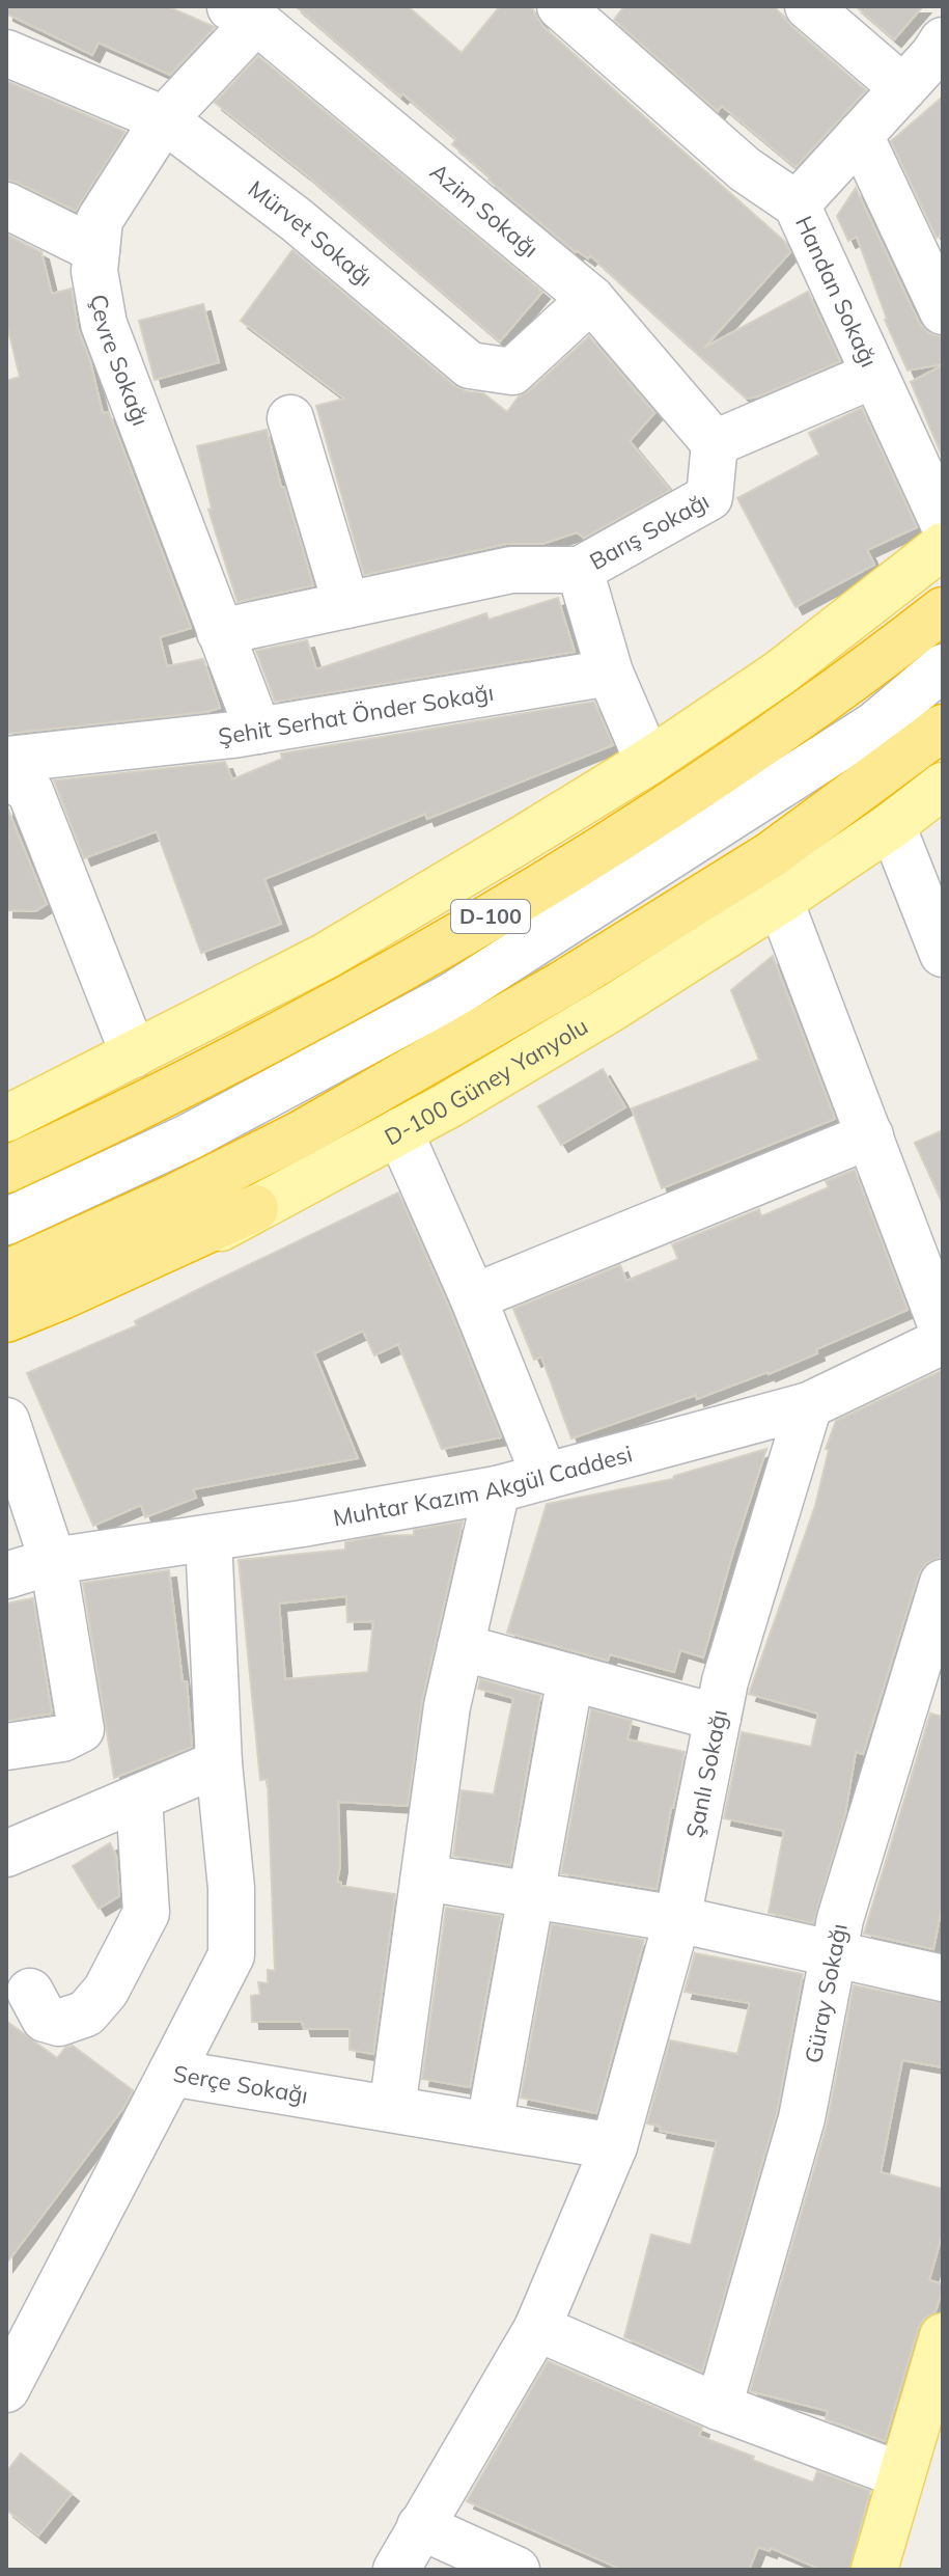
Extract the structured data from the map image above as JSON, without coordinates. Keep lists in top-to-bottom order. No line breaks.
{"streets":{"highway":["D-100"],"main road":["D-100 Güney Yanyolu"],"street":["Azim Sokağı","Mürvet Sokağı","Handan Sokağı","Çevre Sokağı","Barış Sokağı","Şehit Serhat Önder Sokağı","Muhtar Kazım Akgül Caddesi","Şanlı Sokağı","Güray Sokağı","Serçe Sokağı"]},"crossings":[["Azim Sokağı","Mürvet Sokağı"],["Azim Sokağı","Çevre Sokağı"],["Azim Sokağı","Barış Sokağı"],["Mürvet Sokağı","Çevre Sokağı"],["Çevre Sokağı","Barış Sokağı"],["Çevre Sokağı","Şehit Serhat Önder Sokağı"],["Muhtar Kazım Akgül Caddesi","Şanlı Sokağı"],["Şanlı Sokağı","Serçe Sokağı"]]}
